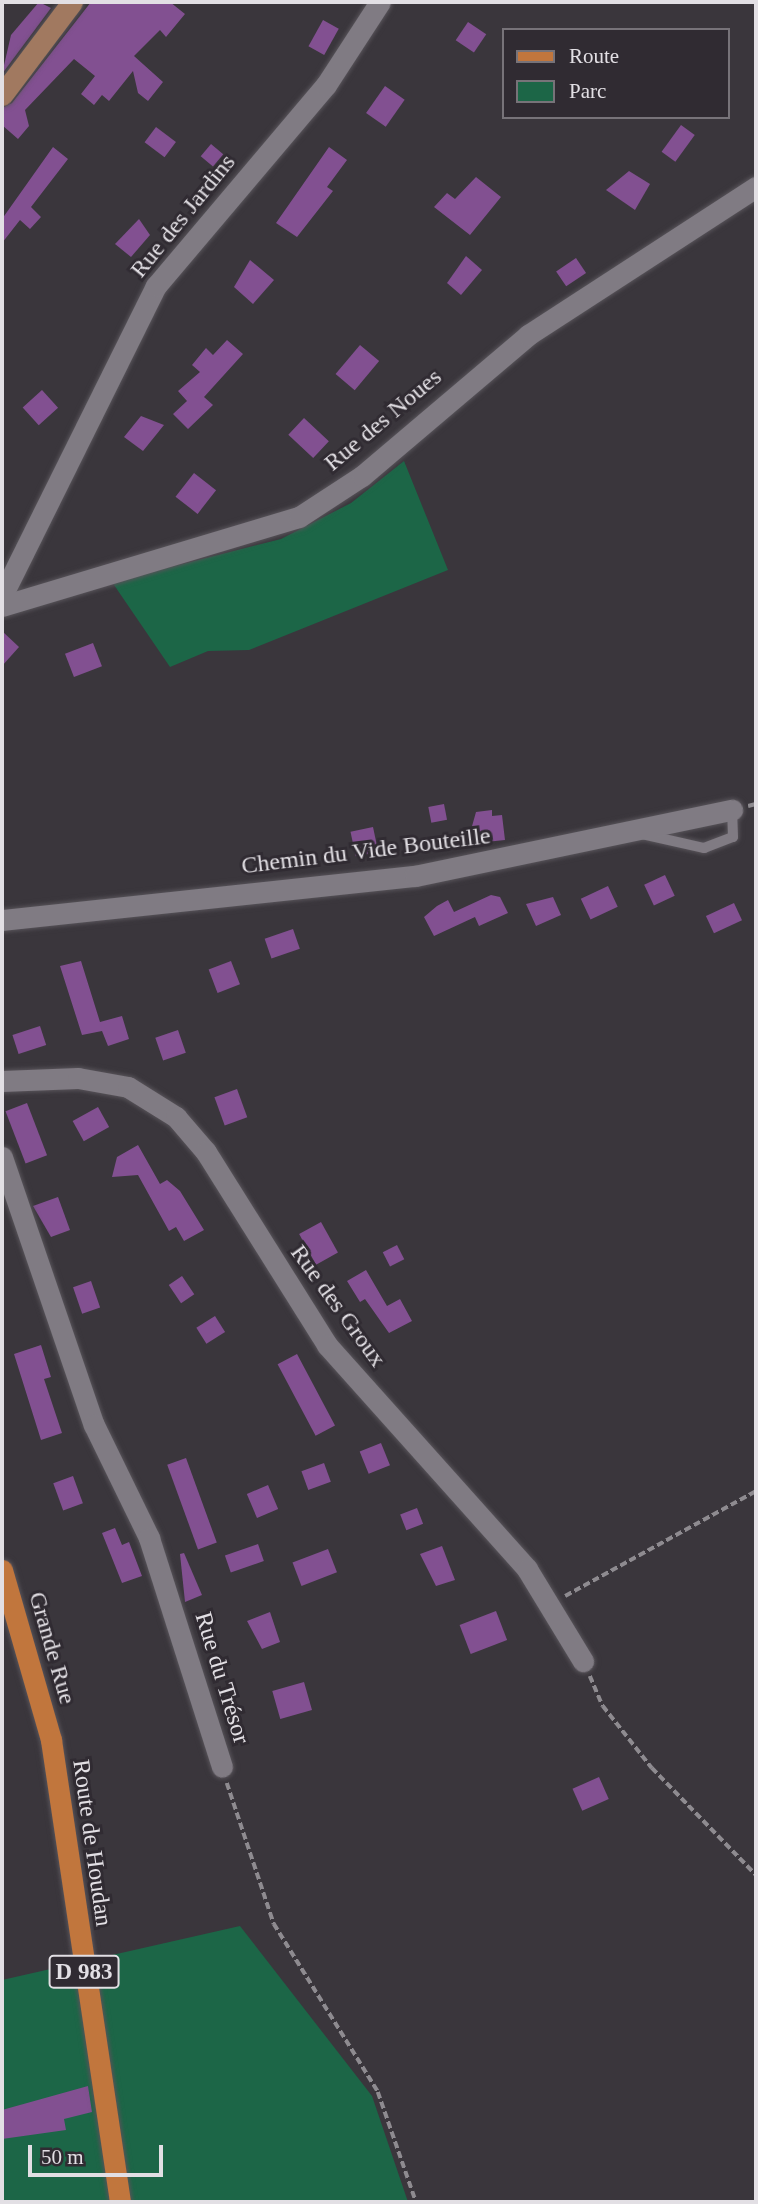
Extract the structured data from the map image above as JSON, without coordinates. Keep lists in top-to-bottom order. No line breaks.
{"streets":{"main road":["Grande Rue","Route de Houdan","D 983"],"street":["Rue des Jardins","Rue des Noues","Chemin du Vide Bouteille","Rue des Groux","Rue du Trésor"]},"crossings":[["Grande Rue","Route de Houdan"]],"legend":["Route","Parc"],"scale_bar":"50 m"}
